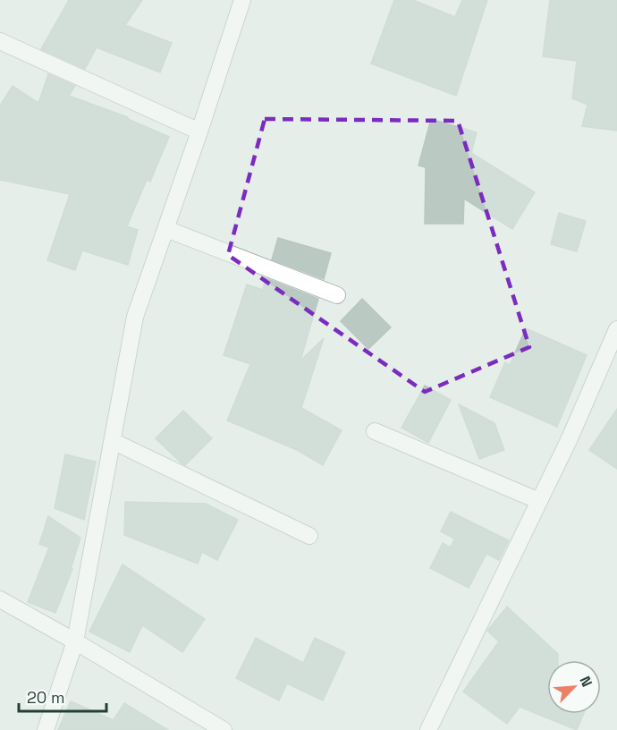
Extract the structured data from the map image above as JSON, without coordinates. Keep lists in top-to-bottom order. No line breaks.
{"scale_bar":"20 m","north":"top right"}
